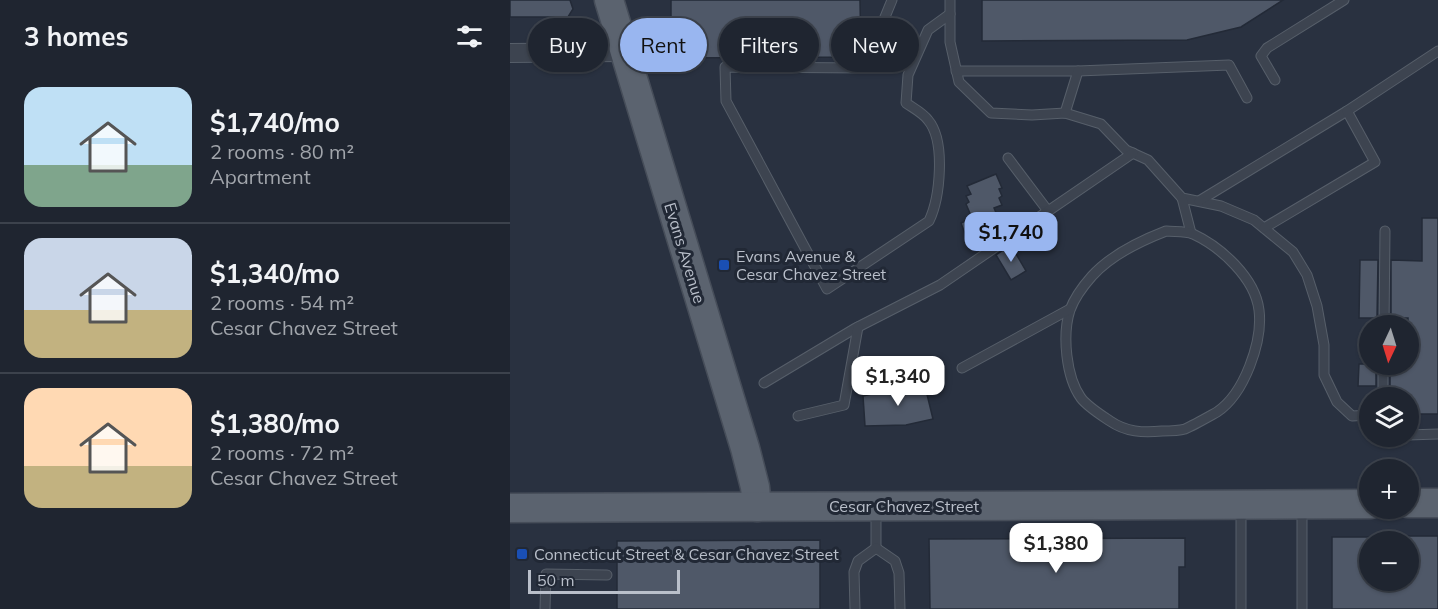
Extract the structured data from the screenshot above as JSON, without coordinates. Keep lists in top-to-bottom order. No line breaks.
{"streets":{"main road":["Evans Avenue","Cesar Chavez Street"]},"crossings":[["Evans Avenue","Cesar Chavez Street"]],"places":{"transit":["Evans Avenue & Cesar Chavez Street","Connecticut Street & Cesar Chavez Street"]},"scale_bar":"50 m","north":"bottom","page":{"heading":"3 homes","chip":["Buy","Rent","Filters","New"],"list":[{"name":"$1,740/mo","note":"2 rooms · 80 m² · Apartment"},{"name":"$1,340/mo","note":"2 rooms · 54 m² · Cesar Chavez Street"},{"name":"$1,380/mo","note":"2 rooms · 72 m² · Cesar Chavez Street"}],"price":["$1,740","$1,340","$1,380"],"map_buttons":["+","−"],"scale":"50 m"}}
